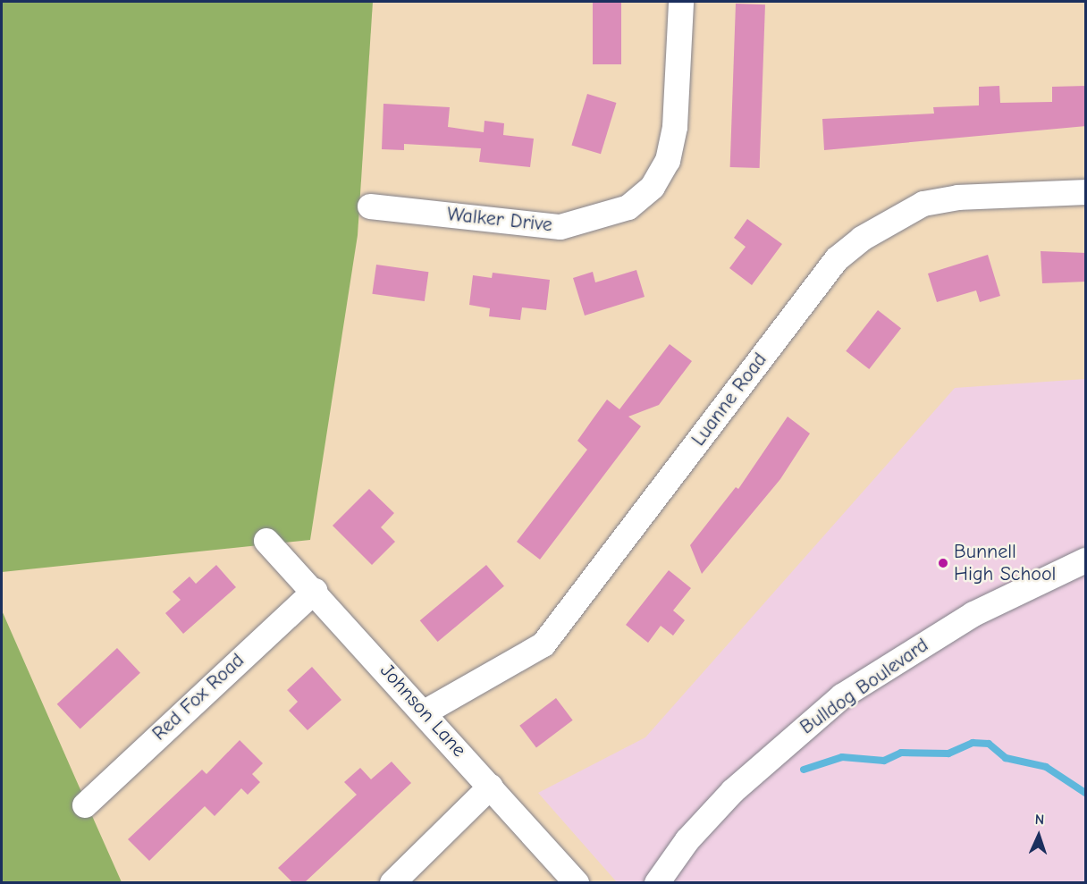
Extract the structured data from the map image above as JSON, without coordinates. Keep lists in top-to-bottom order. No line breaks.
{"streets":{"street":["Walker Drive","Luanne Road","Bulldog Boulevard","Red Fox Road","Johnson Lane"]},"crossings":[["Luanne Road","Johnson Lane"],["Red Fox Road","Johnson Lane"]],"places":["Bunnell High School"],"north":"top"}
